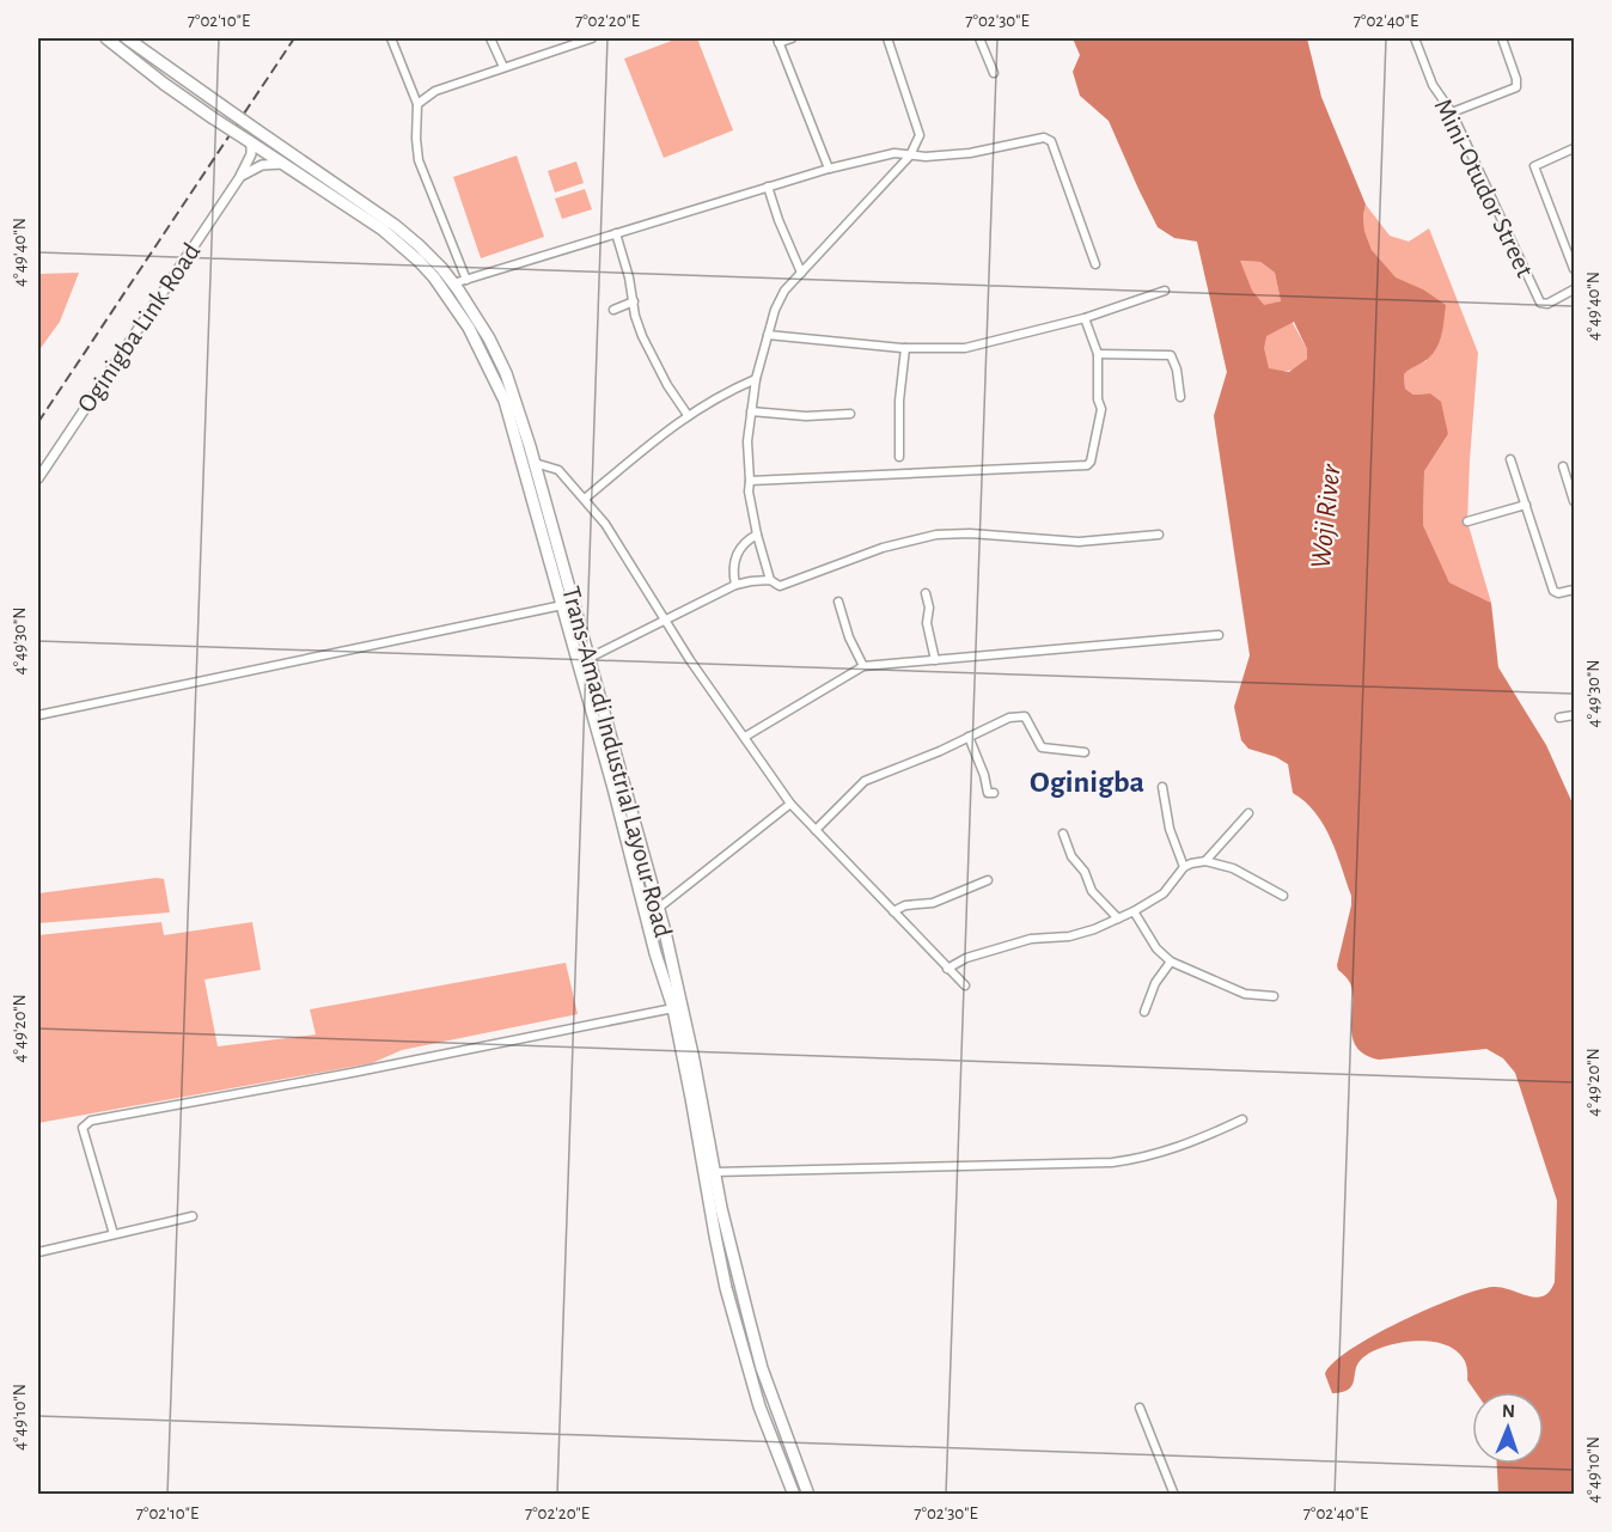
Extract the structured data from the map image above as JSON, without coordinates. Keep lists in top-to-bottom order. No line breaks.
{"streets":{"main road":["Trans-Amadi Industrial Layour Road"],"street":["Mini-Otudor Street","Oginigba Link Road"]},"crossings":[["Oginigba Link Road","Trans-Amadi Industrial Layour Road"]],"districts":["Oginigba"],"water":["Woji River"],"north":"top","coordinates":["7°02'10\"E","7°02'20\"E","7°02'30\"E","7°02'40\"E","4°49'40\"N","4°49'30\"N","4°49'20\"N","4°49'10\"N"]}
